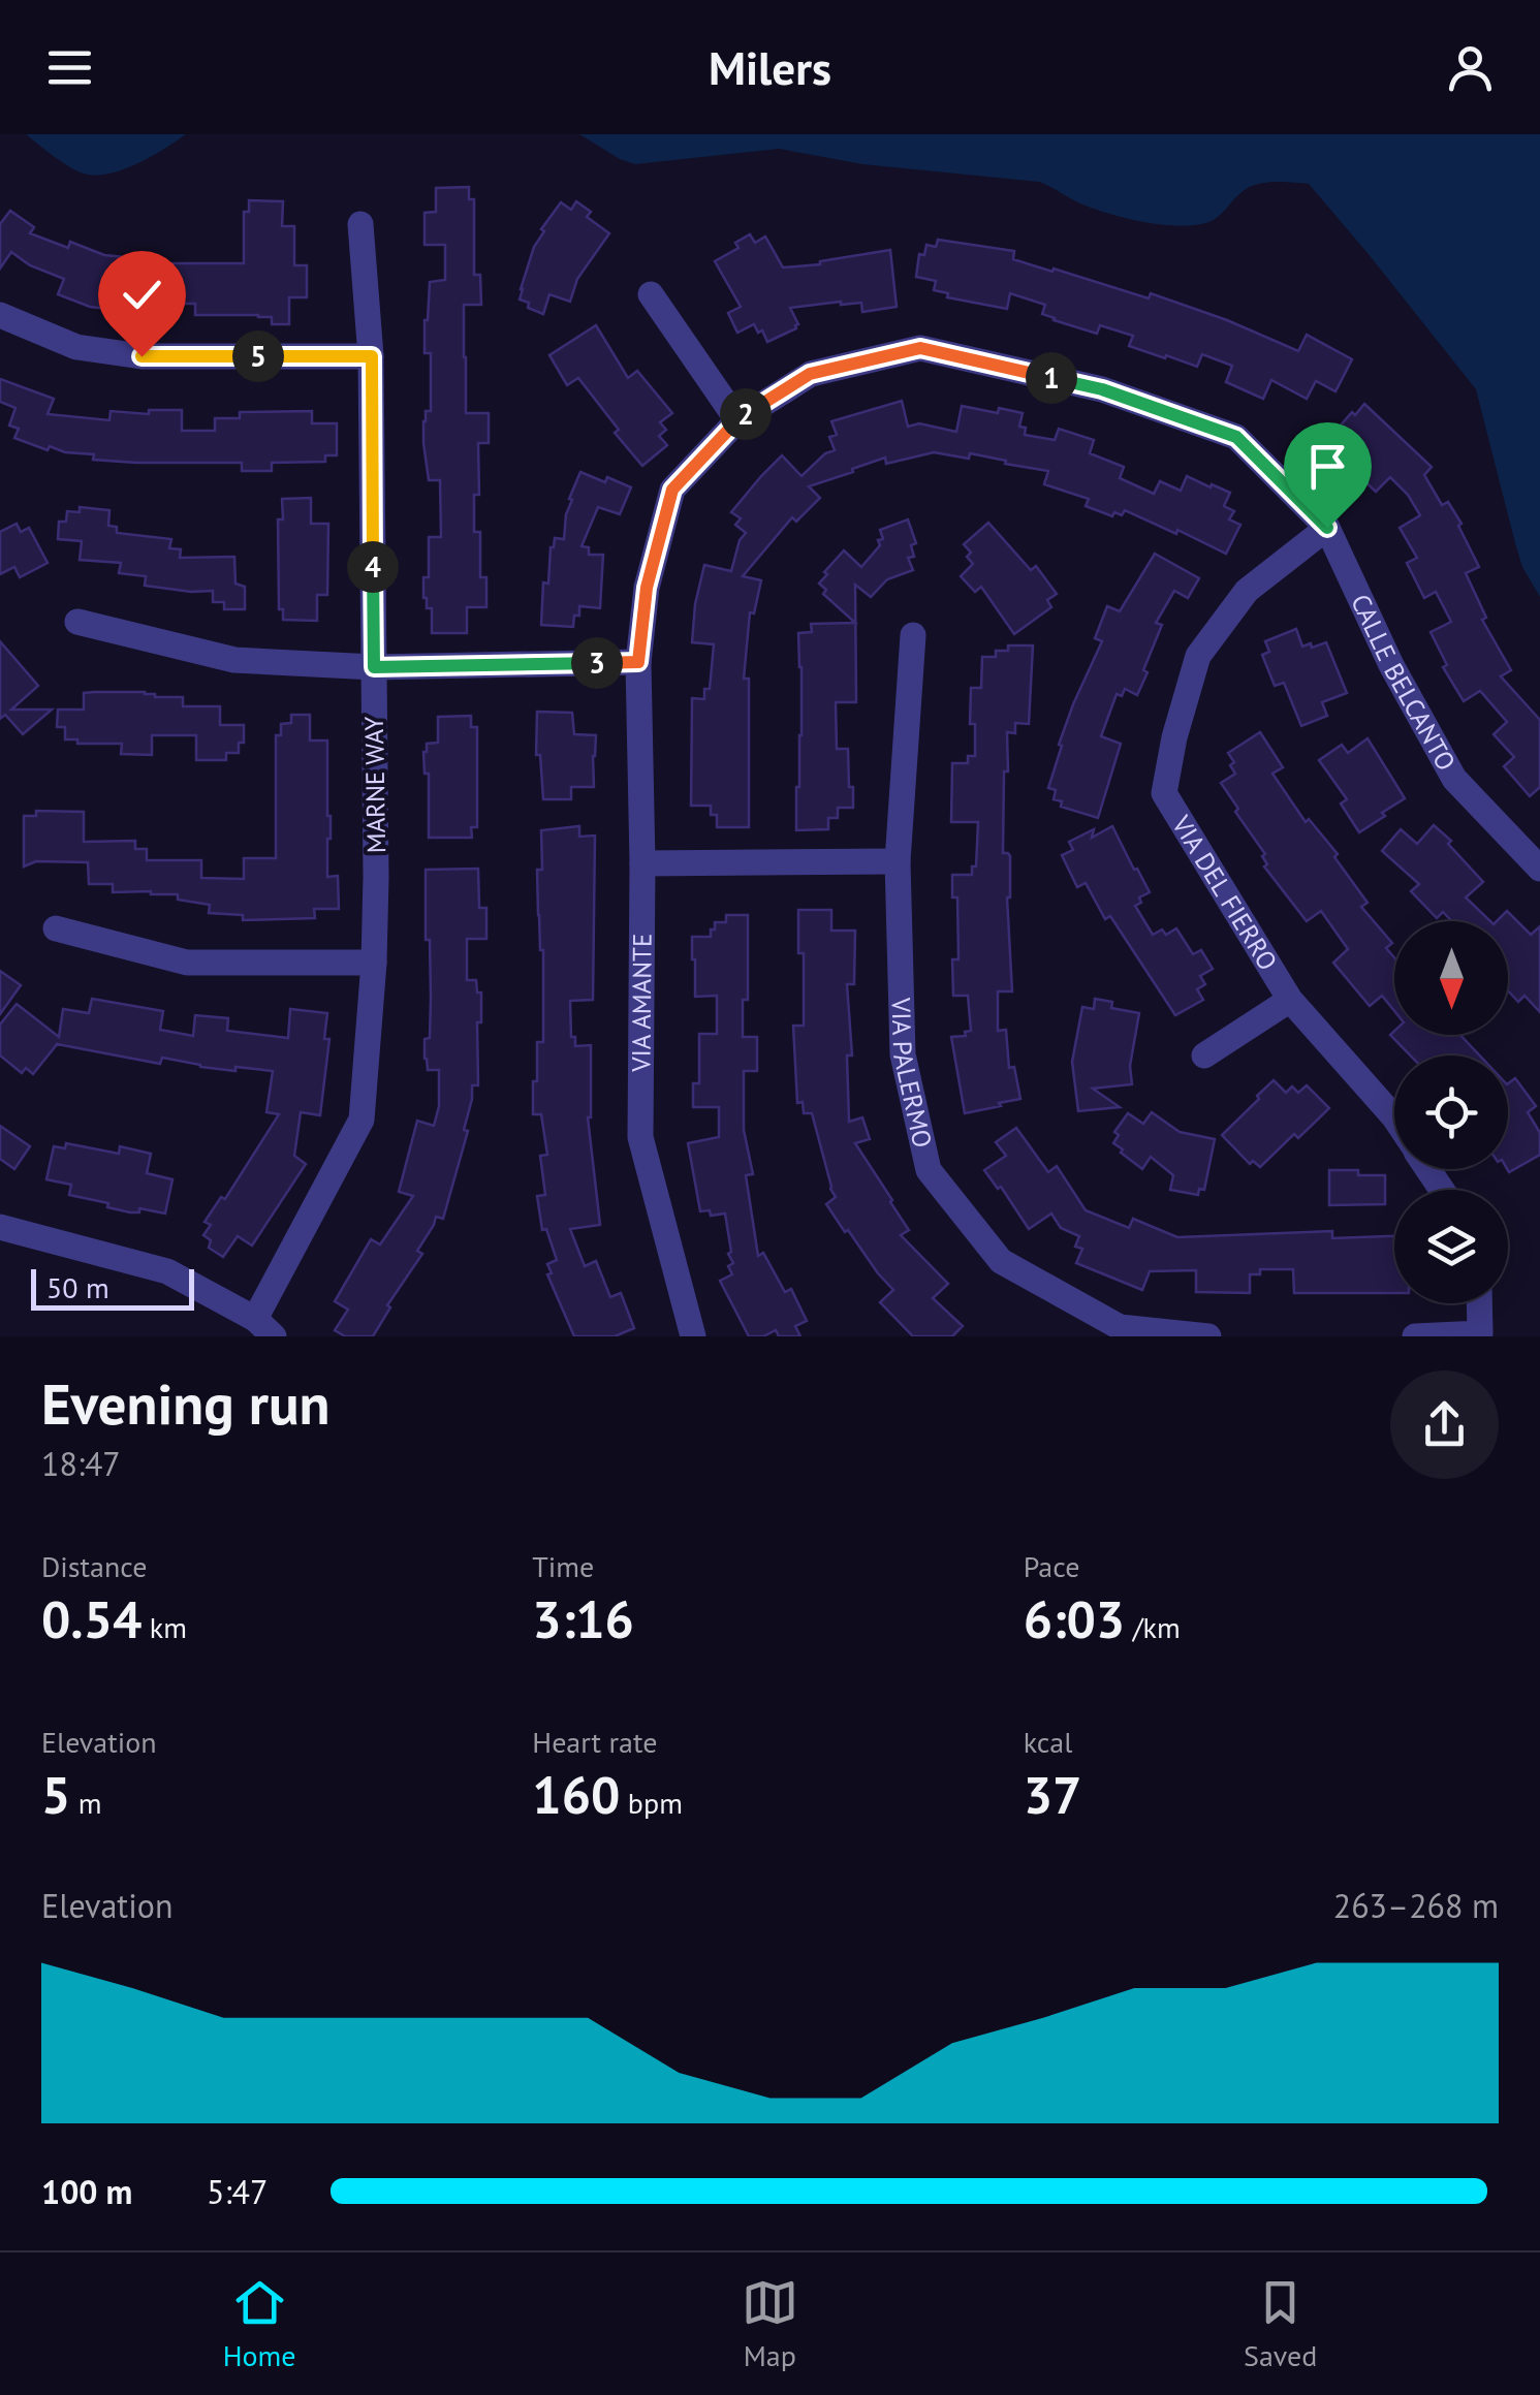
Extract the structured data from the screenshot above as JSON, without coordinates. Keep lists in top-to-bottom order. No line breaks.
{"streets":{"street":["CALLE BELCANTO","MARNE WAY","VIA DEL FIERRO","VIA AMANTE","VIA PALERMO"]},"crossings":[["CALLE BELCANTO","VIA DEL FIERRO"],["CALLE BELCANTO","VIA AMANTE"]],"scale_bar":"50 m","north":"bottom","page":{"header":"Milers","pins":["5","1","2","4","3"],"scale":"50 m","heading":["Evening run","18:47"],"stats":[["Distance","0.54 km"],["Time","3:16"],["Pace","6:03 /km"],["Elevation","5 m"],["Heart rate","160 bpm"],["kcal","37"]],"chart":["Elevation","263–268 m"],"list":[{"name":"100 m","note":"5:47"}],"tabs":["Home","Map","Saved"]}}
